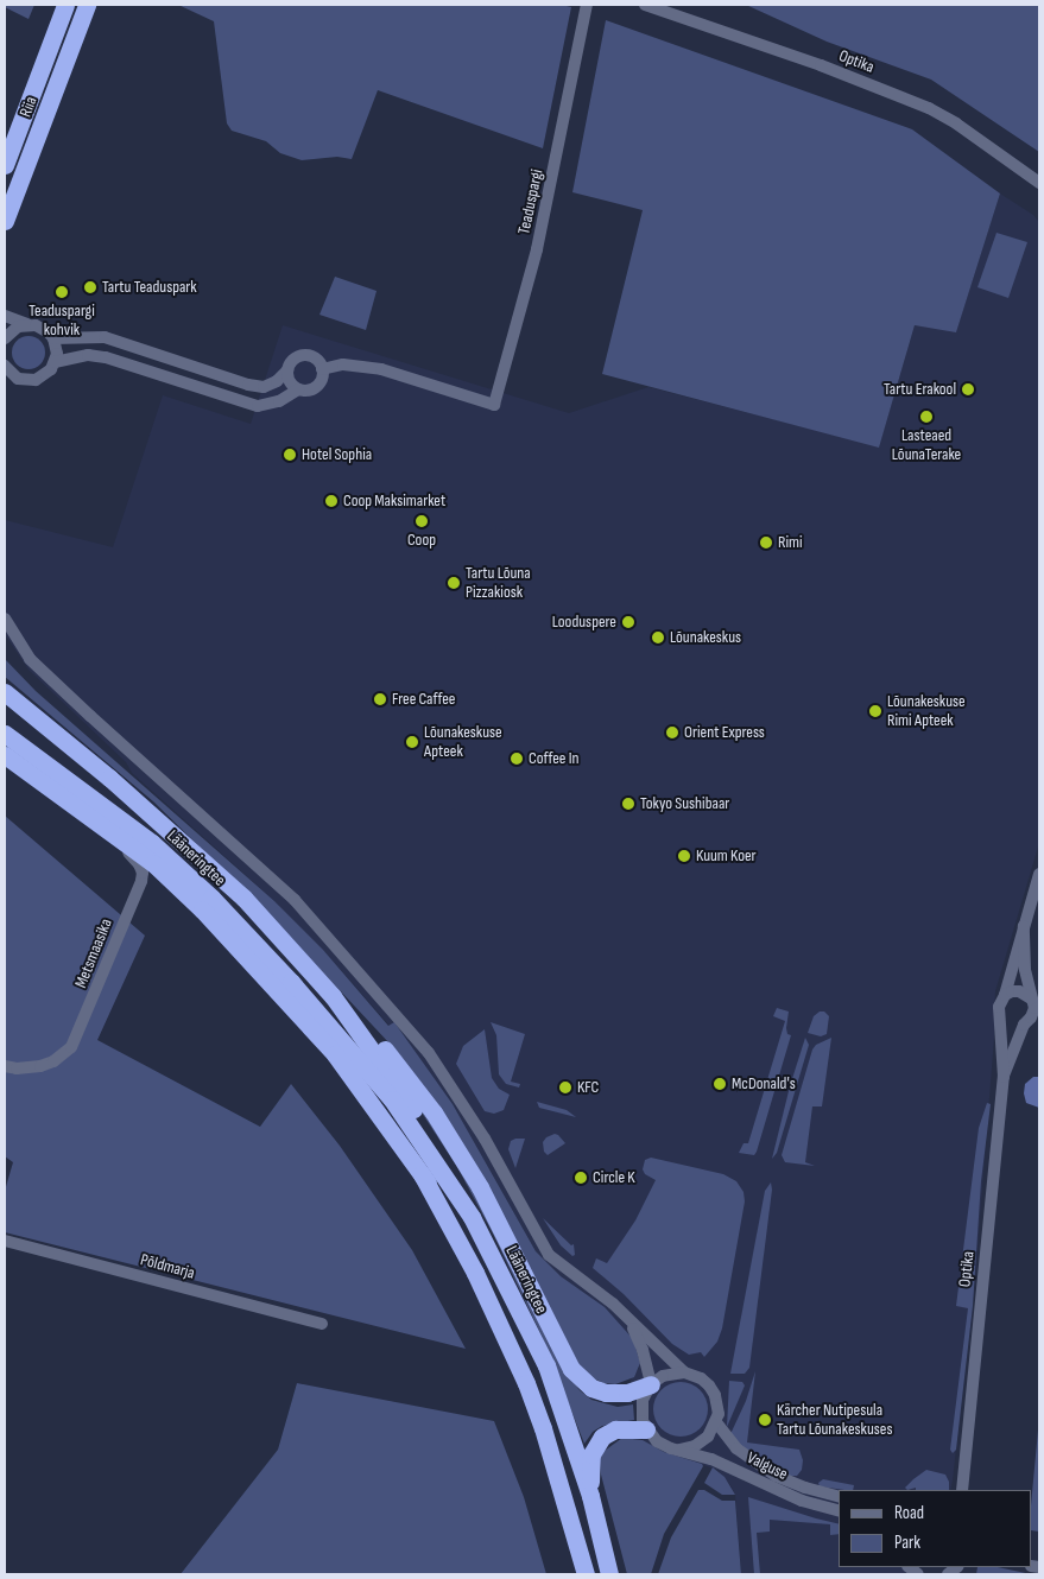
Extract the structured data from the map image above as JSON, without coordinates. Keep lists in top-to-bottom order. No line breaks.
{"streets":{"highway":["Riia","Lääneringtee"],"street":["Optika","Teaduspargi","Metsmaasika","Põldmarja","Valguse"]},"places":["Tartu Teaduspark","Teaduspargi kohvik","Tartu Erakool","Lasteaed LõunaTerake","Hotel Sophia","Coop Maksimarket","Coop","Rimi","Tartu Lõuna Pizzakiosk","Looduspere","Lõunakeskus","Free Caffee","Lõunakeskuse Rimi Apteek","Orient Express","Lõunakeskuse Apteek","Coffee In","Tokyo Sushibaar","Kuum Koer","McDonald's","KFC","Circle K","Kärcher Nutipesula Tartu Lõunakeskuses"],"legend":["Road","Park"]}
